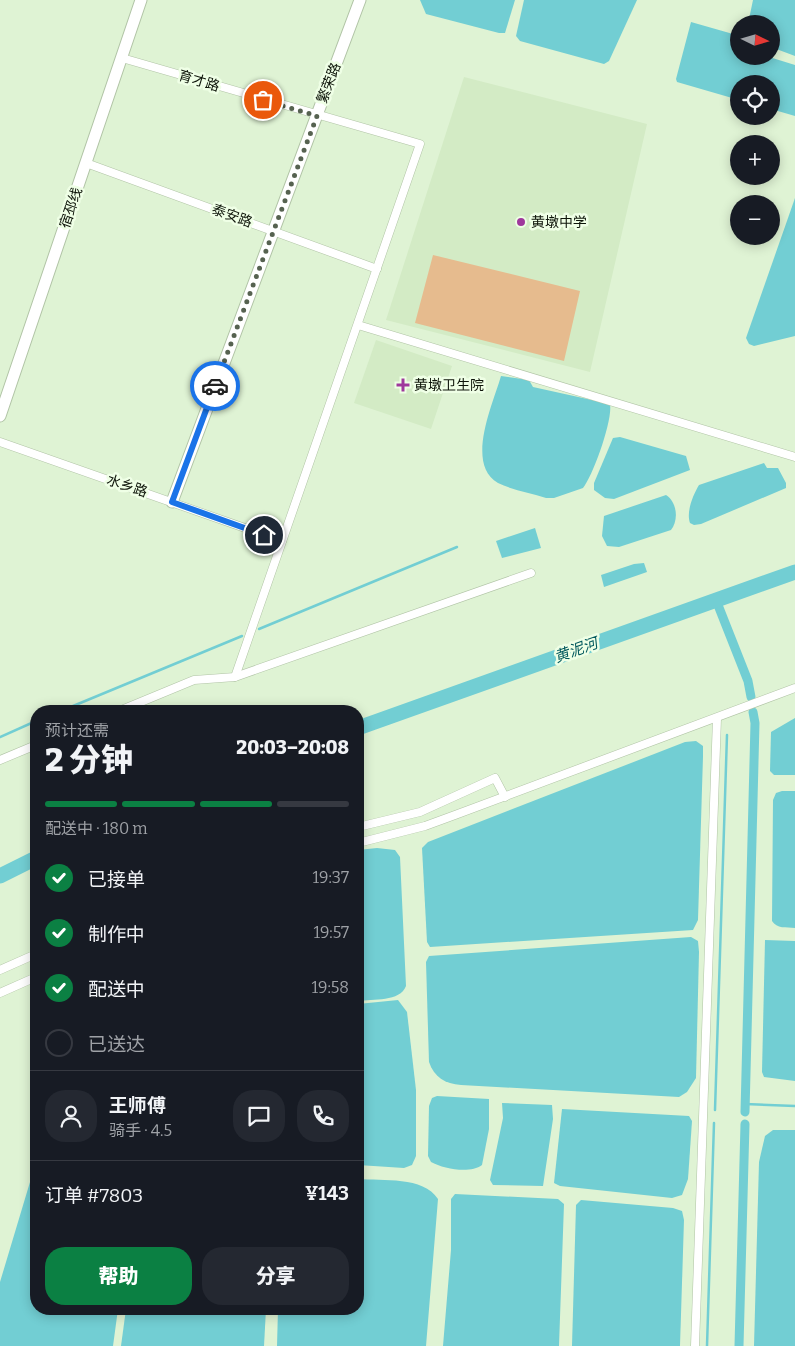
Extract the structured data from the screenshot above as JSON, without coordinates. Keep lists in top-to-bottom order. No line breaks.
{"streets":{"street":["育才路","繁荣路","宿邳线","泰安路","水乡路"]},"crossings":[["育才路","繁荣路"],["育才路","宿邳线"],["育才路","泰安路"],["繁荣路","泰安路"],["繁荣路","水乡路"],["宿邳线","泰安路"]],"water":["黄泥河"],"places":{"other":["黄墩中学"],"health":["黄墩卫生院"]},"north":"right","page":{"map_buttons":["+","−"],"heading":["2 分钟","预计还需","20:03–20:08"],"panel":["王师傅","骑手 · 4.5","订单 #7803","¥143"],"bar":"配送中 · 180 m","list":[["已接单","19:37"],["制作中","19:57"],["配送中","19:58"],"已送达"],"buttons":["帮助","分享"]}}
